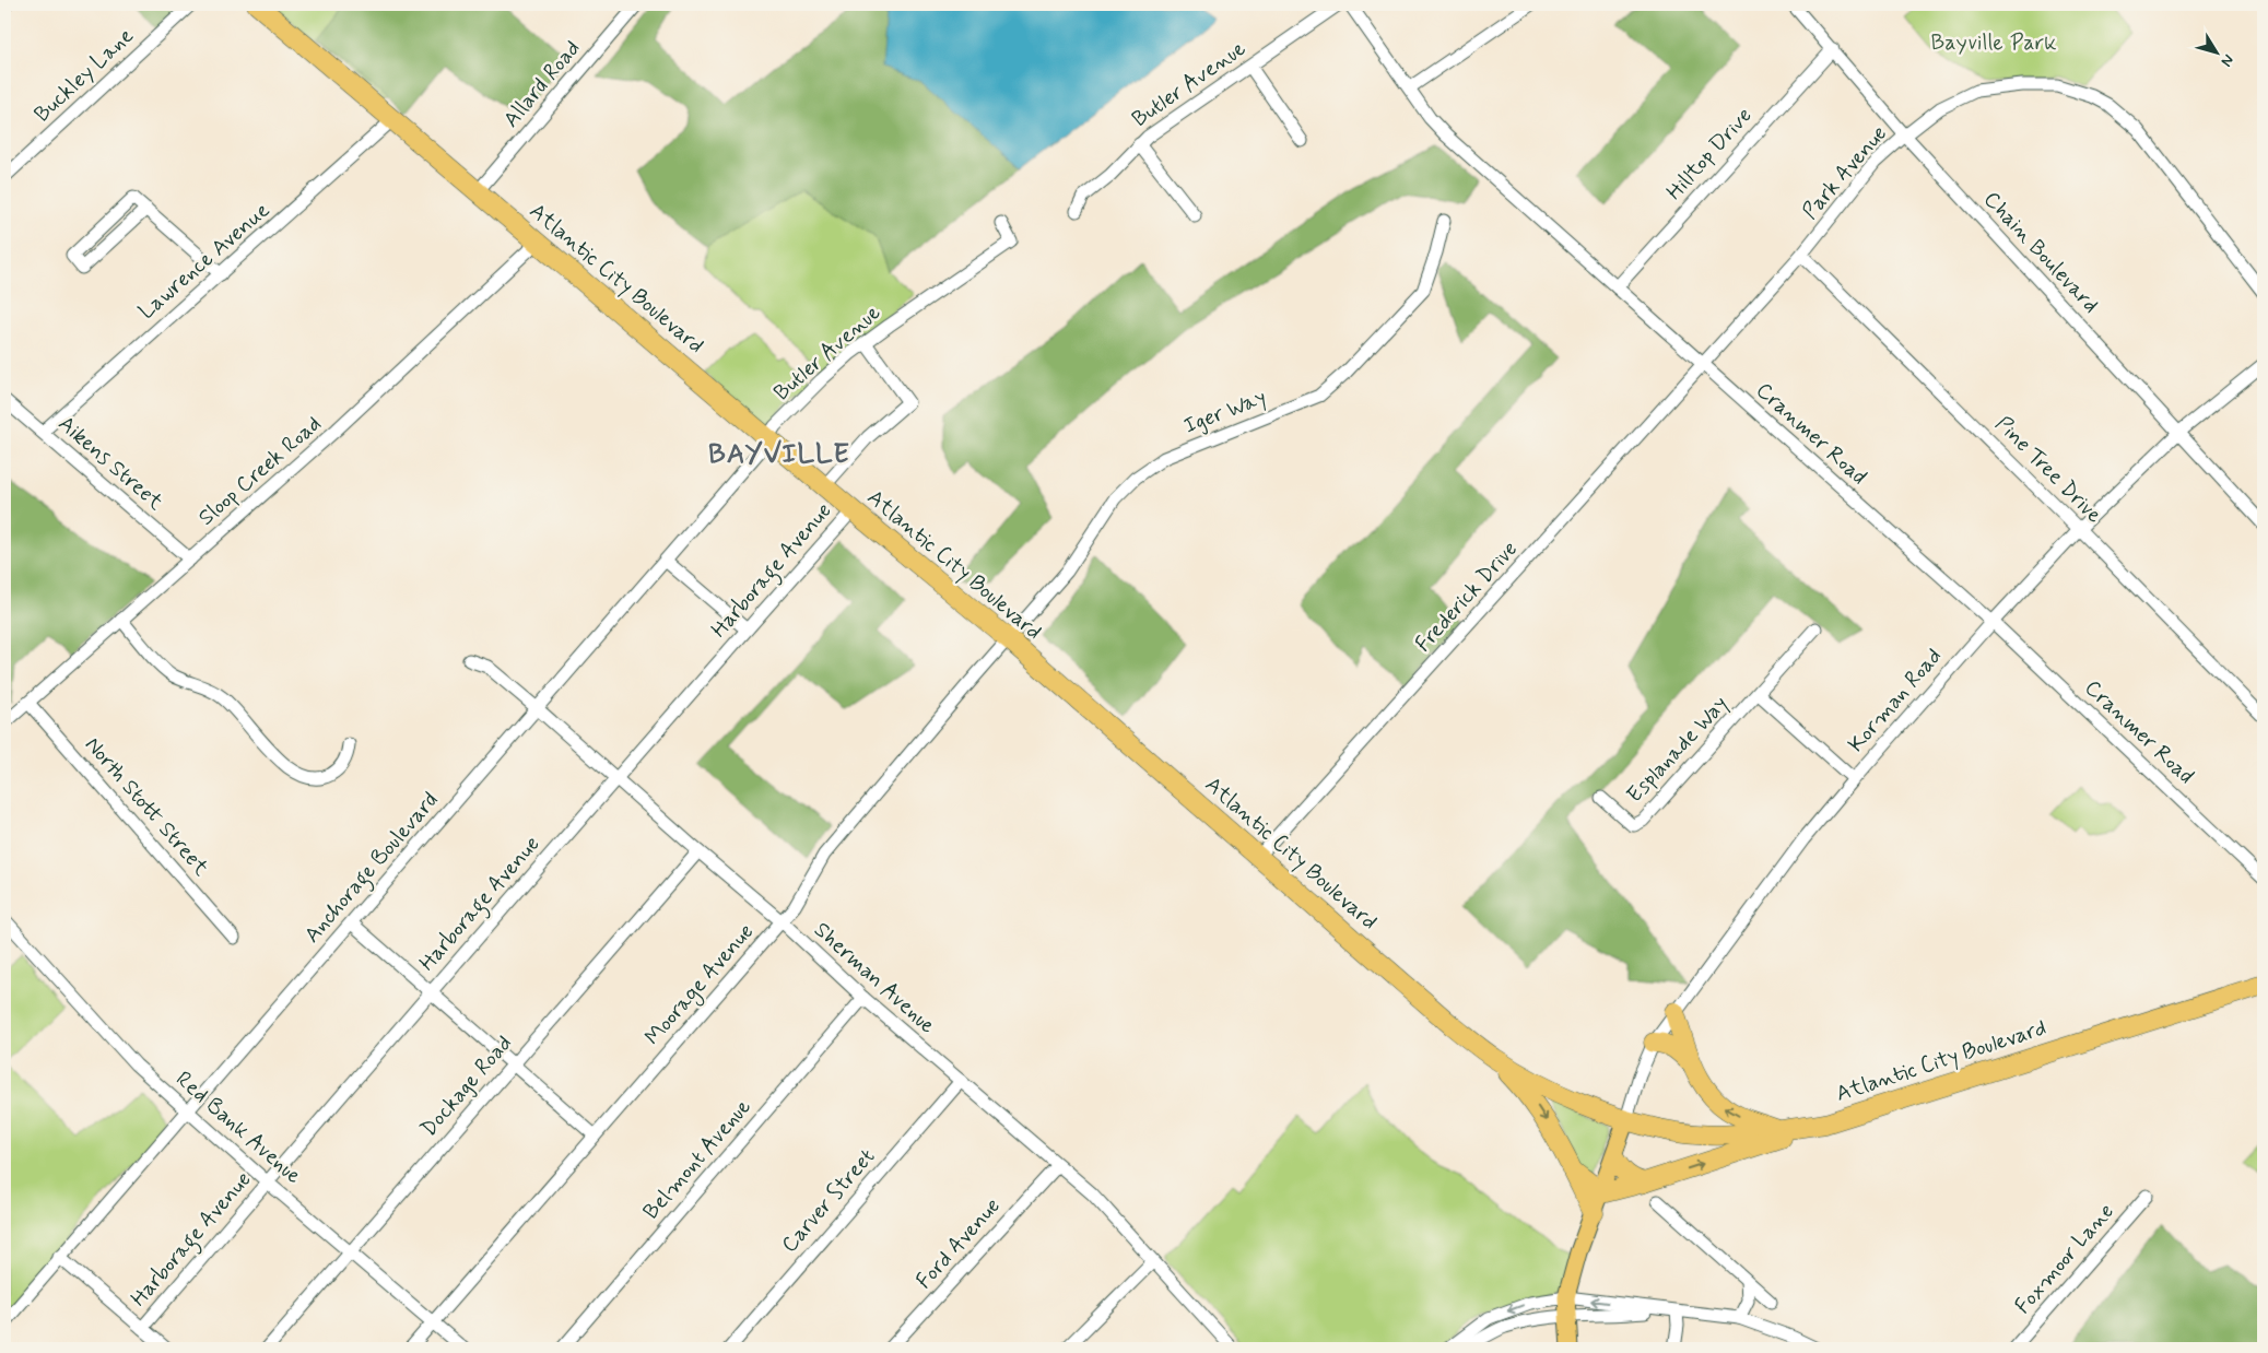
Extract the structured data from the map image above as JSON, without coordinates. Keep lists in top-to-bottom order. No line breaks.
{"streets":{"highway":["Atlantic City Boulevard"],"street":["Buckley Lane","Allard Road","Butler Avenue","Hilltop Drive","Park Avenue","Chain Boulevard","Lawrence Avenue","Iger Way","Cranmer Road","Aikens Street","Pine Tree Drive","Sloop Creek Road","Harborage Avenue","Frederick Drive","Korman Road","Esplanade Way","North Stott Street","Anchorage Boulevard","Sherman Avenue","Moorage Avenue","Dockage Road","Red Bank Avenue","Belmont Avenue","Carver Street","Ford Avenue","Foxmoor Lane"]},"crossings":[["Allard Road","Atlantic City Boulevard"],["Butler Avenue","Atlantic City Boulevard"],["Butler Avenue","Anchorage Boulevard"],["Hilltop Drive","Chain Boulevard"],["Hilltop Drive","Cranmer Road"],["Park Avenue","Chain Boulevard"],["Park Avenue","Cranmer Road"],["Park Avenue","Pine Tree Drive"],["Park Avenue","Frederick Drive"],["Chain Boulevard","Korman Road"],["Lawrence Avenue","Atlantic City Boulevard"],["Lawrence Avenue","Aikens Street"],["Atlantic City Boulevard","Iger Way"],["Atlantic City Boulevard","Sloop Creek Road"],["Atlantic City Boulevard","Harborage Avenue"],["Atlantic City Boulevard","Frederick Drive"],["Atlantic City Boulevard","Korman Road"],["Atlantic City Boulevard","Anchorage Boulevard"],["Atlantic City Boulevard","Moorage Avenue"],["Iger Way","Moorage Avenue"],["Cranmer Road","Frederick Drive"],["Cranmer Road","Korman Road"],["Aikens Street","Sloop Creek Road"],["Pine Tree Drive","Korman Road"],["Sloop Creek Road","North Stott Street"],["Harborage Avenue","Sherman Avenue"],["Harborage Avenue","Red Bank Avenue"],["Korman Road","Esplanade Way"],["Anchorage Boulevard","Sherman Avenue"],["Anchorage Boulevard","Red Bank Avenue"],["Sherman Avenue","Moorage Avenue"],["Sherman Avenue","Dockage Road"],["Sherman Avenue","Belmont Avenue"],["Sherman Avenue","Carver Street"],["Sherman Avenue","Ford Avenue"],["Moorage Avenue","Red Bank Avenue"],["Dockage Road","Red Bank Avenue"]],"districts":["BAYVILLE"],"parks":["Bayville Park"],"north":"bottom right"}
